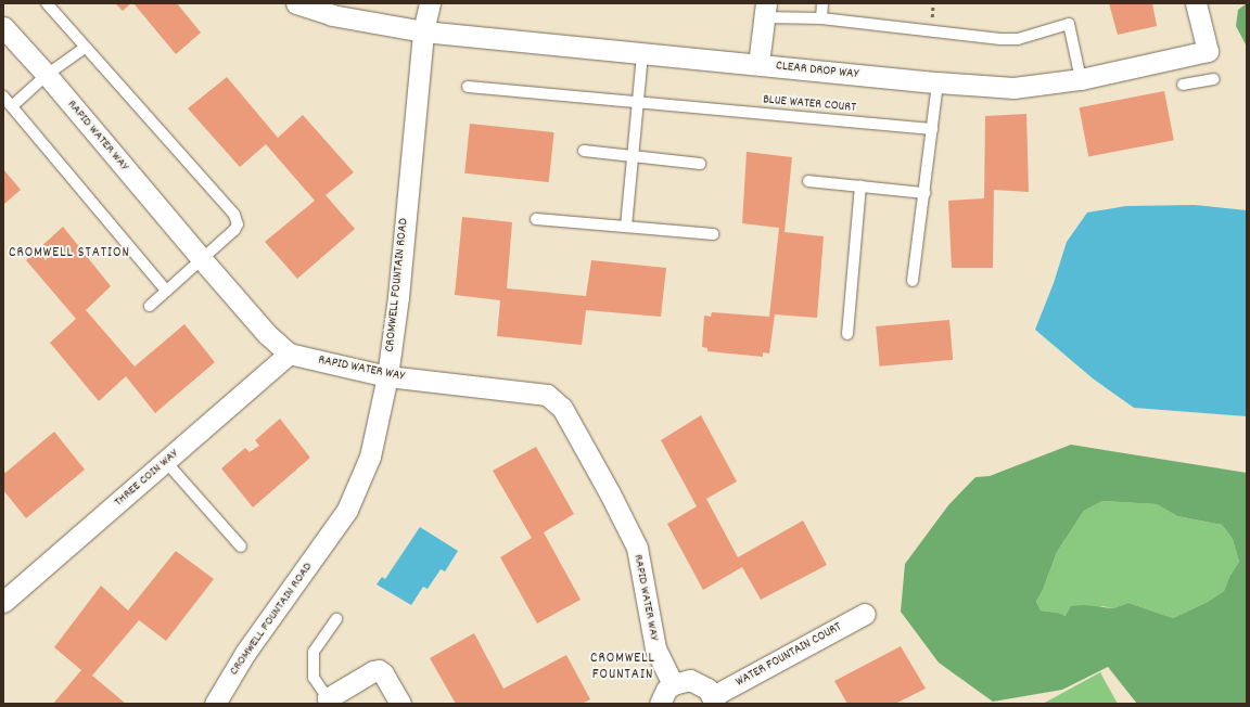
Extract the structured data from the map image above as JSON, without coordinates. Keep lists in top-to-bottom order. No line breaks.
{"streets":{"street":["CLEAR DROP WAY","RAPID WATER WAY","CROMWELL FOUNTAIN ROAD","THREE COIN WAY","WATER FOUNTAIN COURT"],"lane":["BLUE WATER COURT"]},"crossings":[["CLEAR DROP WAY","CROMWELL FOUNTAIN ROAD"],["RAPID WATER WAY","CROMWELL FOUNTAIN ROAD"],["RAPID WATER WAY","THREE COIN WAY"]],"districts":["CROMWELL STATION","CROMWELL FOUNTAIN"]}
